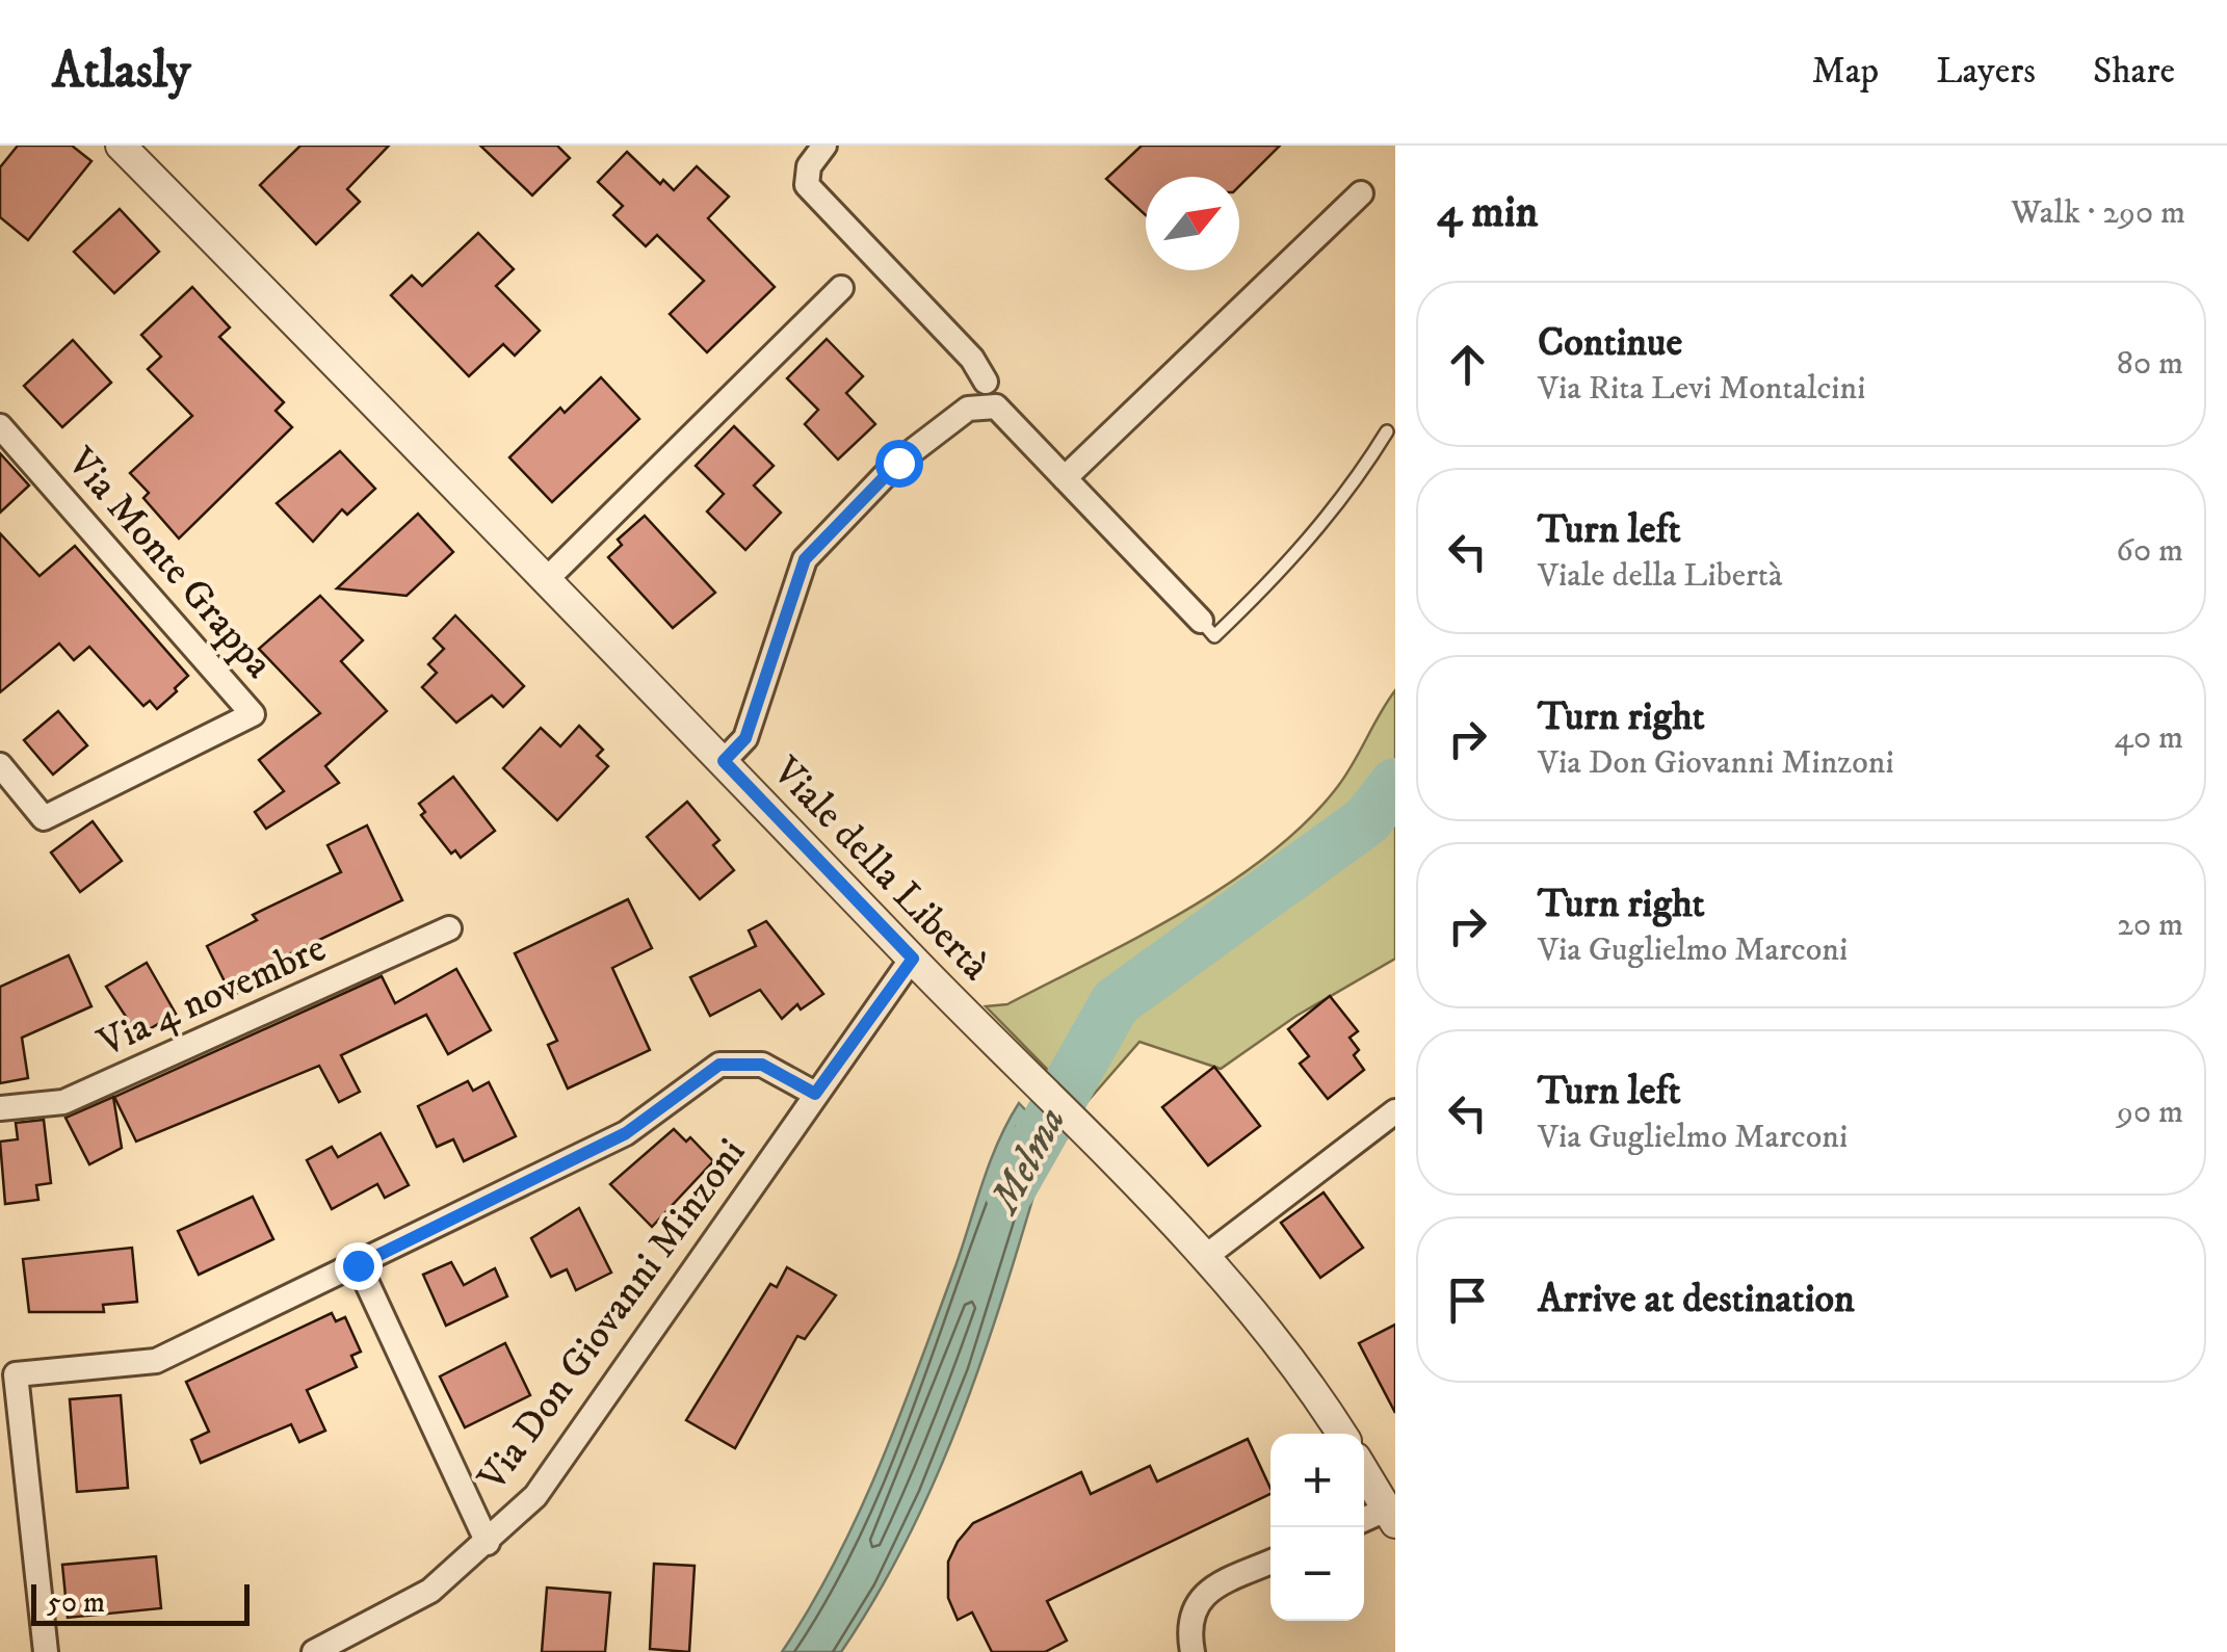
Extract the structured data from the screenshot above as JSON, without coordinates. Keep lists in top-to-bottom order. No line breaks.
{"streets":{"street":["Via Monte Grappa","Viale della Libertà","Via 4 novembre","Via Don Giovanni Minzoni"]},"crossings":[["Viale della Libertà","Via Don Giovanni Minzoni"]],"water":["Melma"],"scale_bar":"50 m","north":"top right","page":{"header":"Atlasly","nav":["Map","Layers","Share"],"heading":["4 min","Walk · 290 m"],"list":[["Continue","Via Rita Levi Montalcini","80 m"],["Turn left","Viale della Libertà","60 m"],["Turn right","Via Don Giovanni Minzoni","40 m"],["Turn right","Via Guglielmo Marconi","20 m"],["Turn left","Via Guglielmo Marconi","90 m"],"Arrive at destination"],"map_buttons":["+","−"],"scale":"50 m"}}
